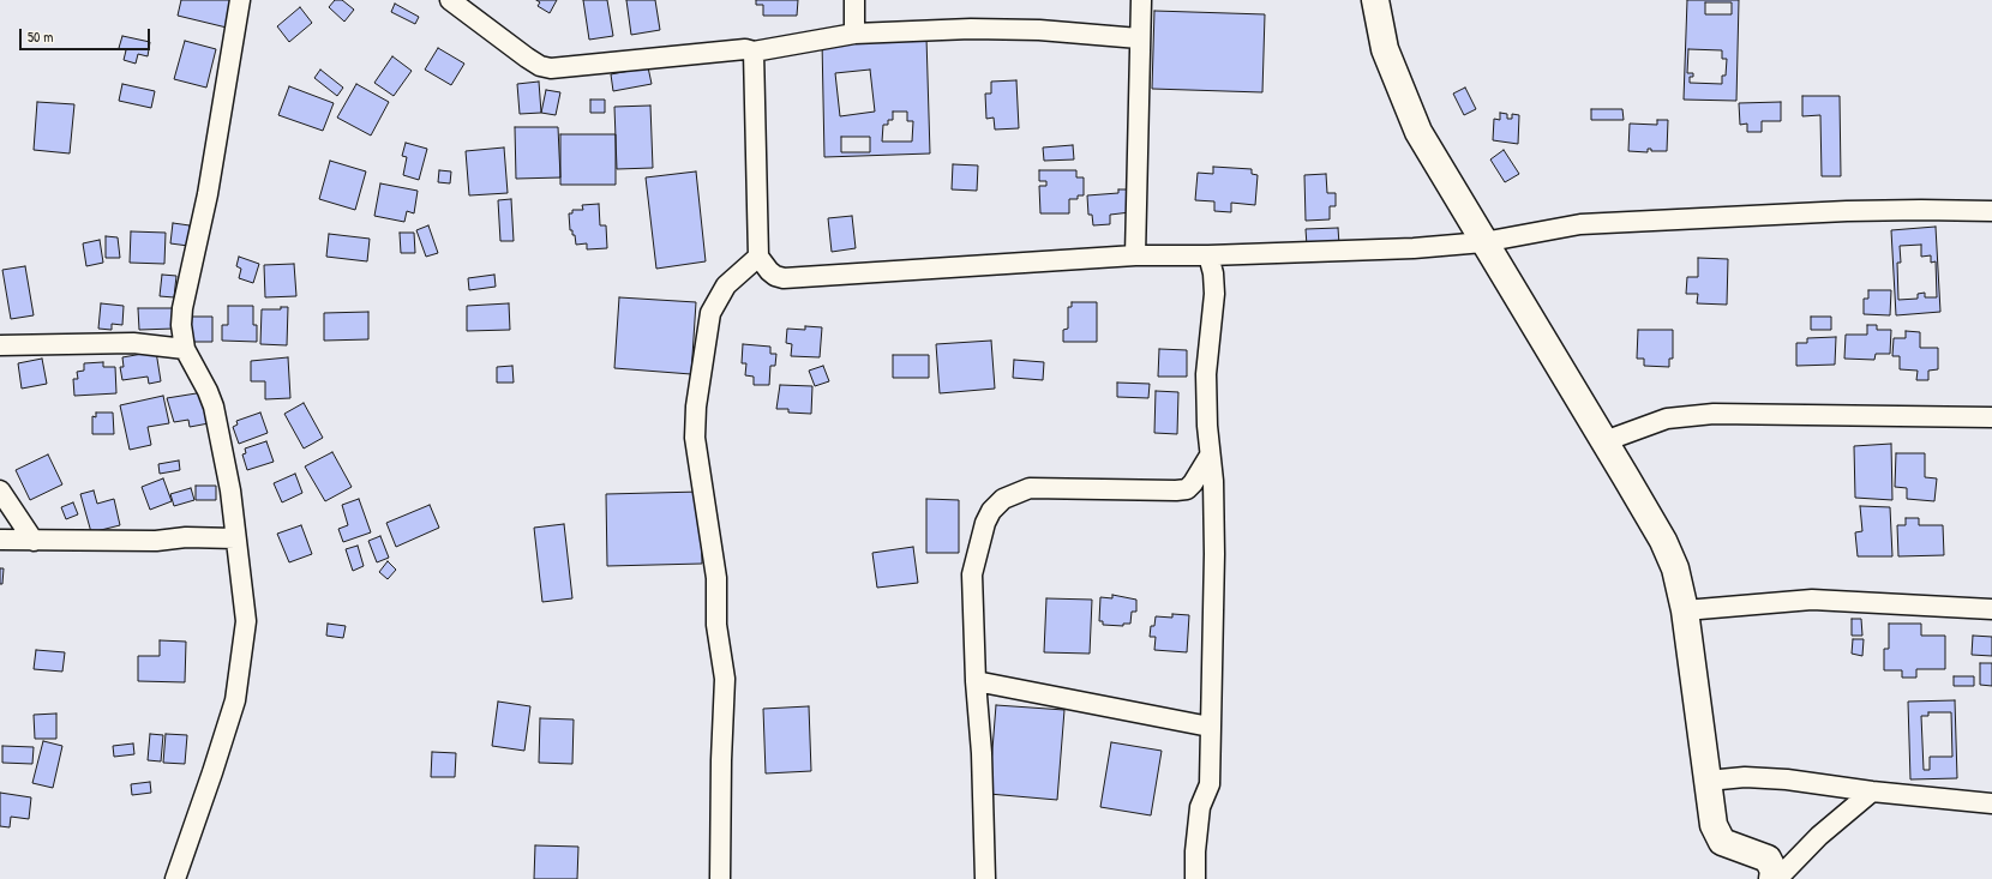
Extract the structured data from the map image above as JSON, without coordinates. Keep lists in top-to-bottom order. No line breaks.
{"scale_bar":"50 m"}
